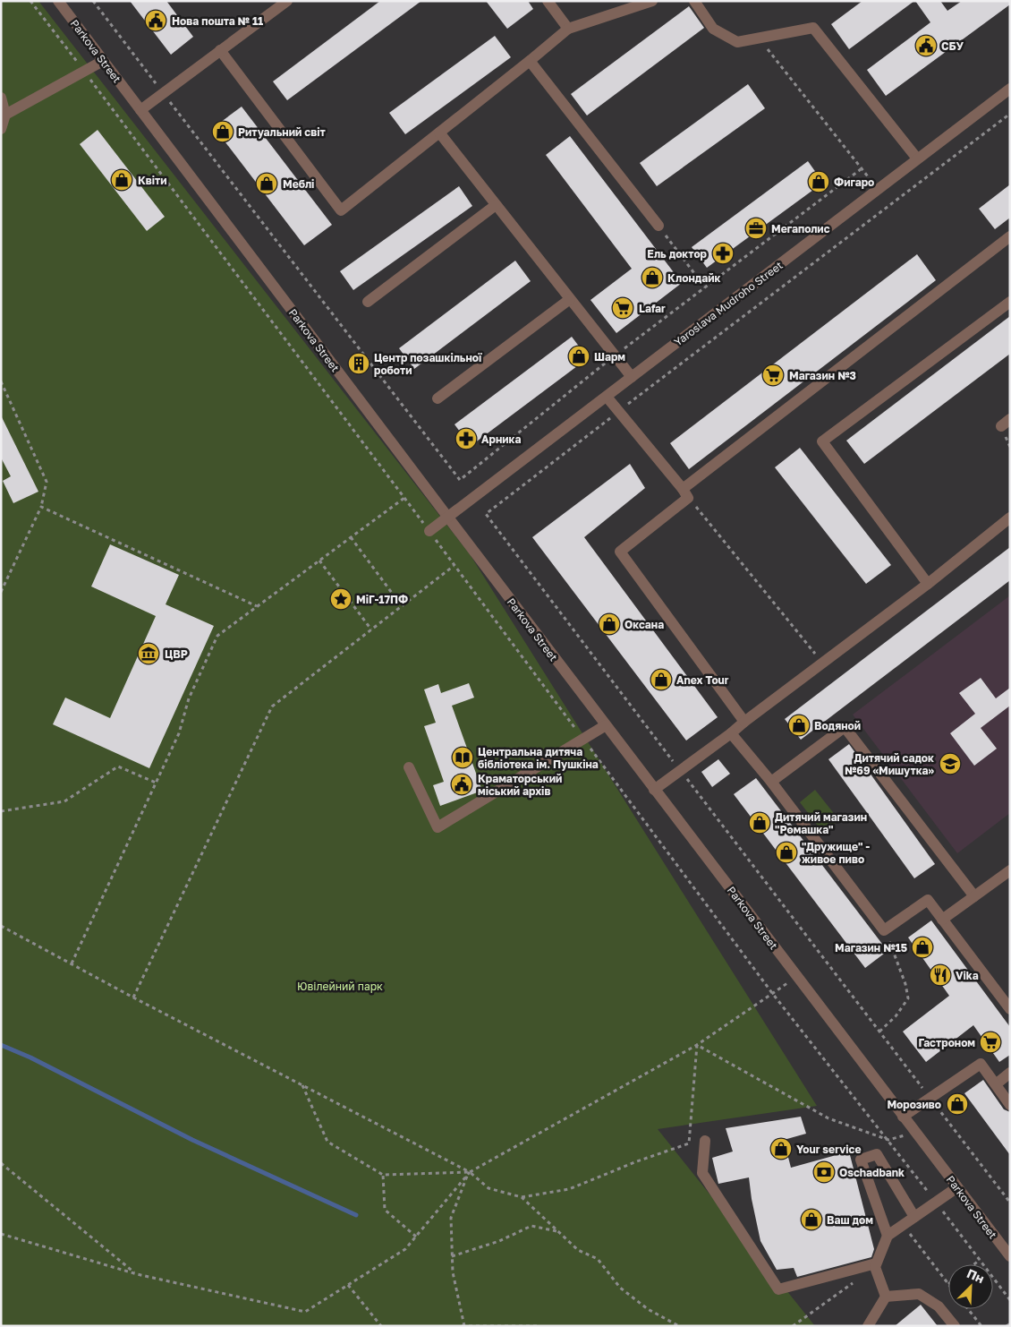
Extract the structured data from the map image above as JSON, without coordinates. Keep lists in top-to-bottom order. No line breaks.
{"streets":{"street":["Parkova Street","Yaroslava Mudroho Street"]},"crossings":[["Parkova Street","Yaroslava Mudroho Street"]],"parks":["Ювілейний парк"],"places":{"public building":["Нова пошта № 11","СБУ","Краматорський міський архів"],"shop":["Ритуальний світ","Квіти","Фигаро","Меблі","Клондайк","Шарм","Оксана","Anex Tour","Водяной","Дитячий магазин \"Ромашка\"","\"Дружище\" - живое пиво","Магазин №15","Морозиво","Your service","Ваш дом"],"office":["Мегаполис"],"pharmacy":["Ель доктор","Арника"],"supermarket":["Lafar","Магазин №3","Гастроном"],"building":["Центр позашкільної роботи"],"place":["МіГ-17ПФ"],"museum":["ЦВР"],"library":["Центральна дитяча бібліотека ім. Пушкіна"],"school or university":["Дитячий садок №69 «Мишутка»"],"restaurant":["Vika"],"bank":["Oschadbank"]},"north":"top right"}
